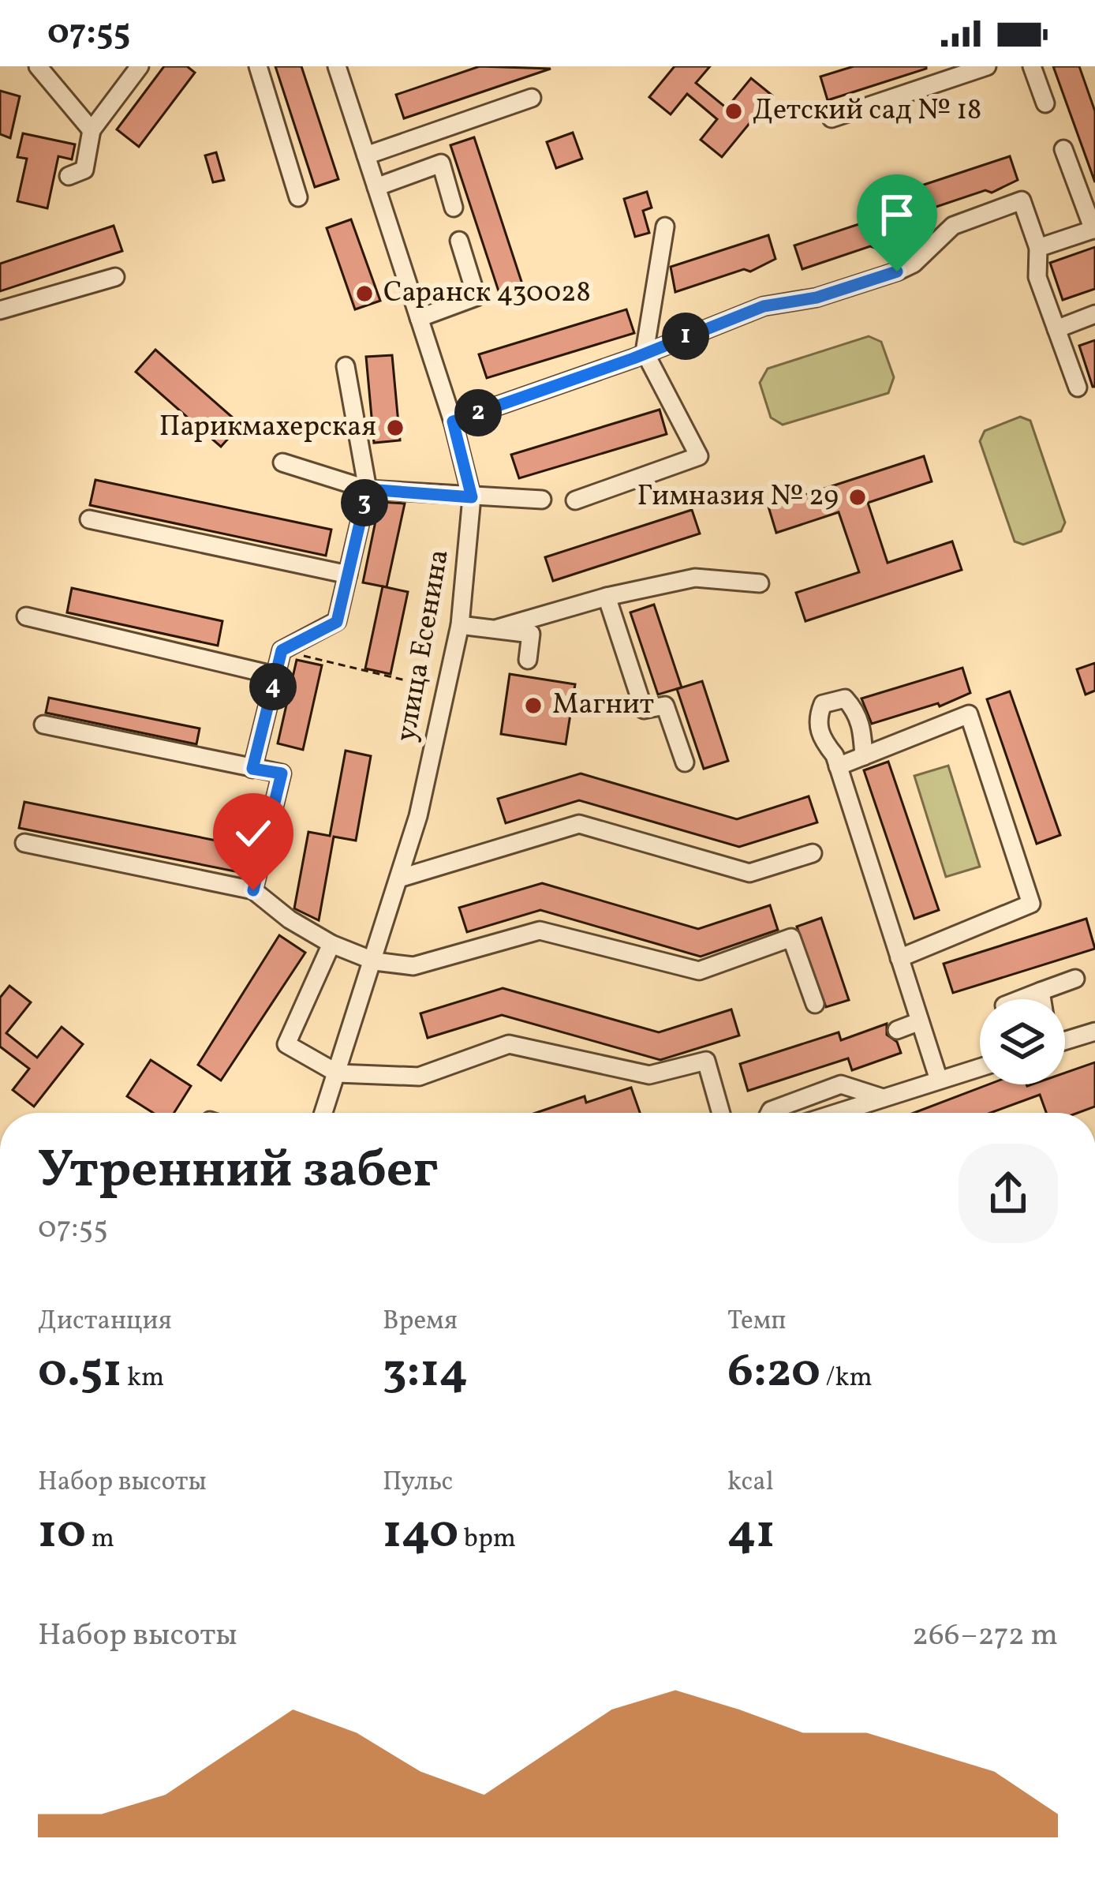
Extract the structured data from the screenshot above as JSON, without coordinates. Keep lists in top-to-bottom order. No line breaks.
{"streets":{"street":["улица Есенина"]},"places":["Детский сад № 18","Саранск 430028","Парикмахерская","Гимназия № 29","Магнит"],"page":{"status":"07:55","pins":["1","2","3","4"],"heading":["Утренний забег","07:55"],"stats":[["Дистанция","0.51 km"],["Время","3:14"],["Темп","6:20 /km"],["Набор высоты","10 m"],["Пульс","140 bpm"],["kcal","41"]],"chart":["Набор высоты","266–272 m"]}}
